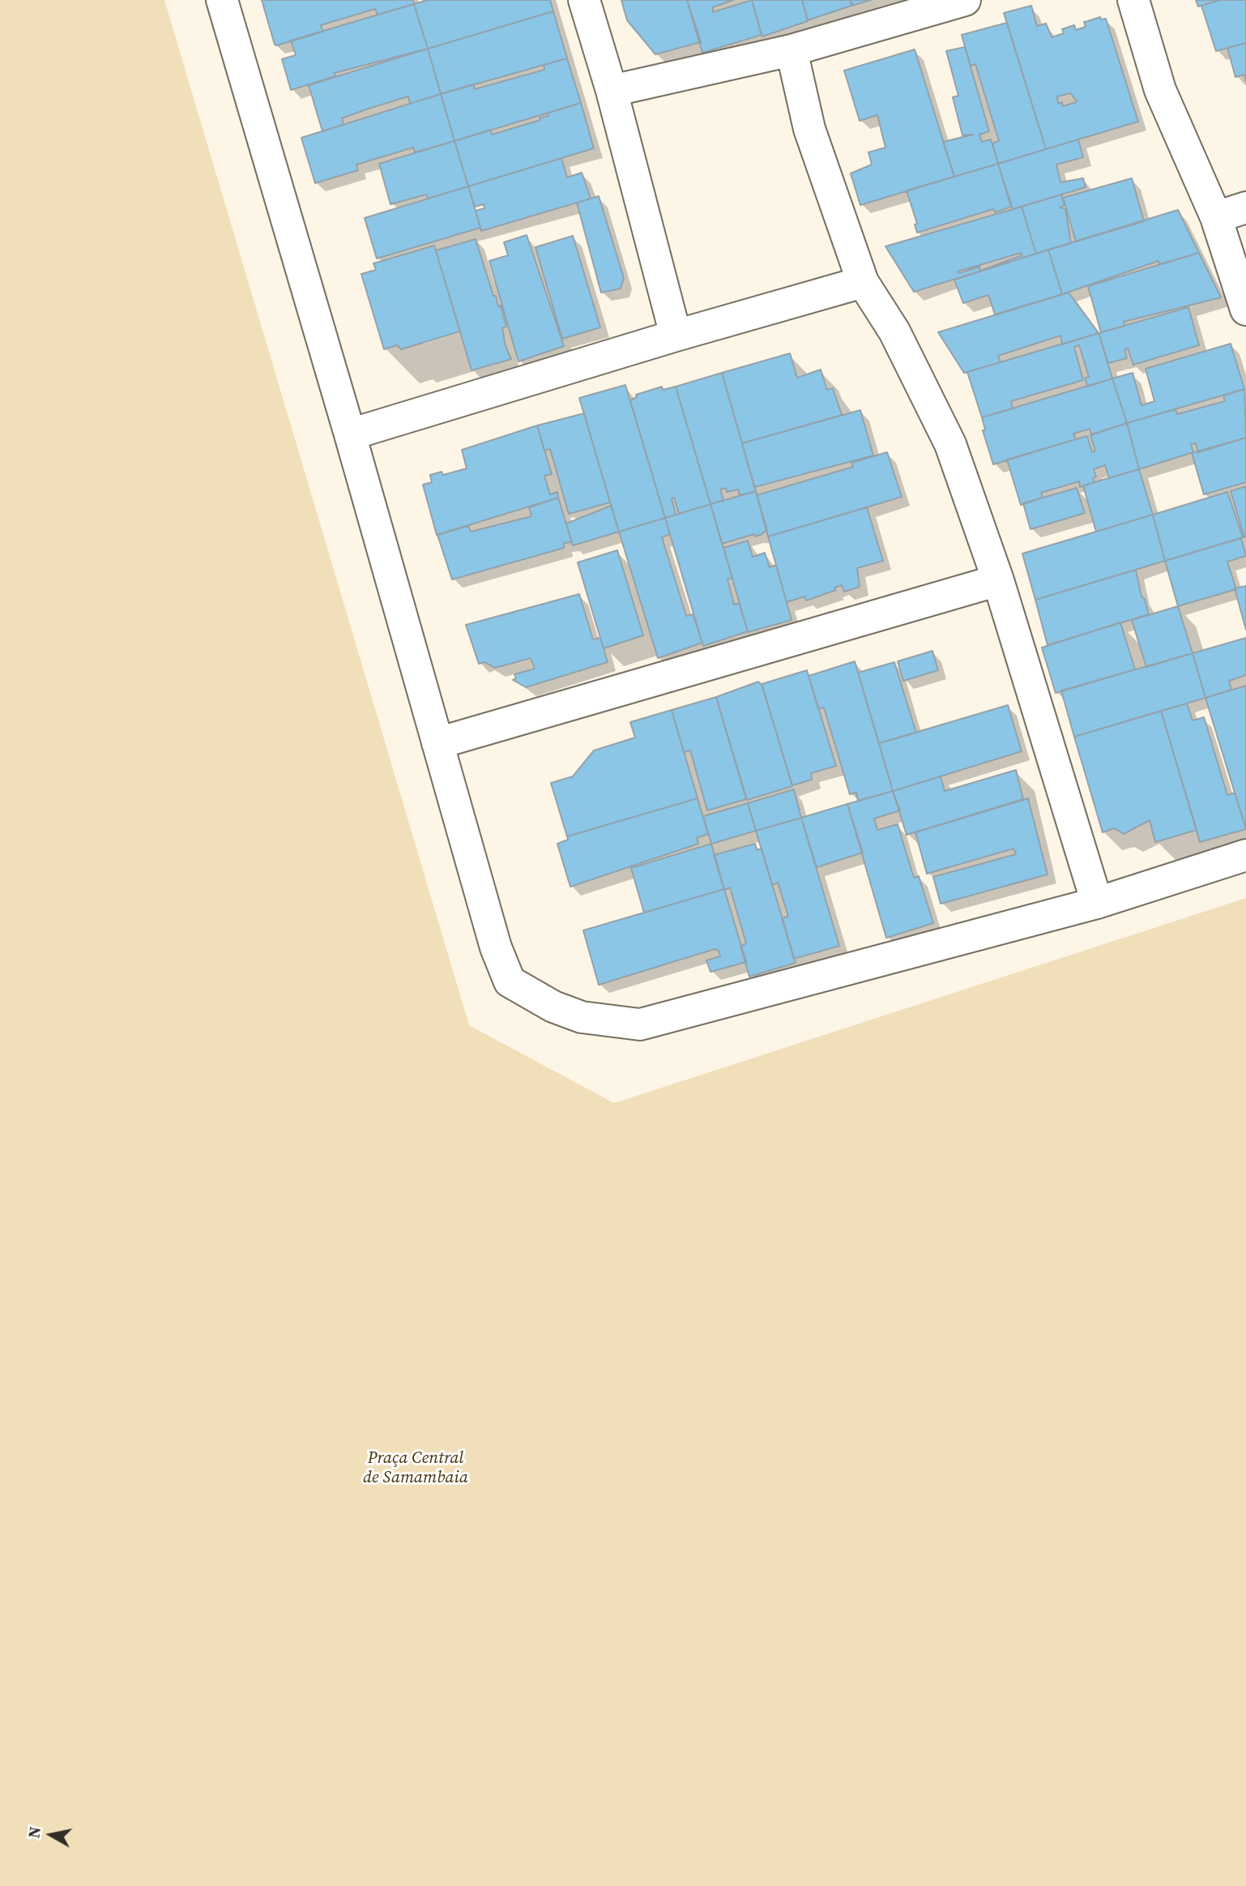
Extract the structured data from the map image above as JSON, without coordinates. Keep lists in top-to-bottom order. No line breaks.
{"parks":["Praça Central de Samambaia"],"north":"left"}
